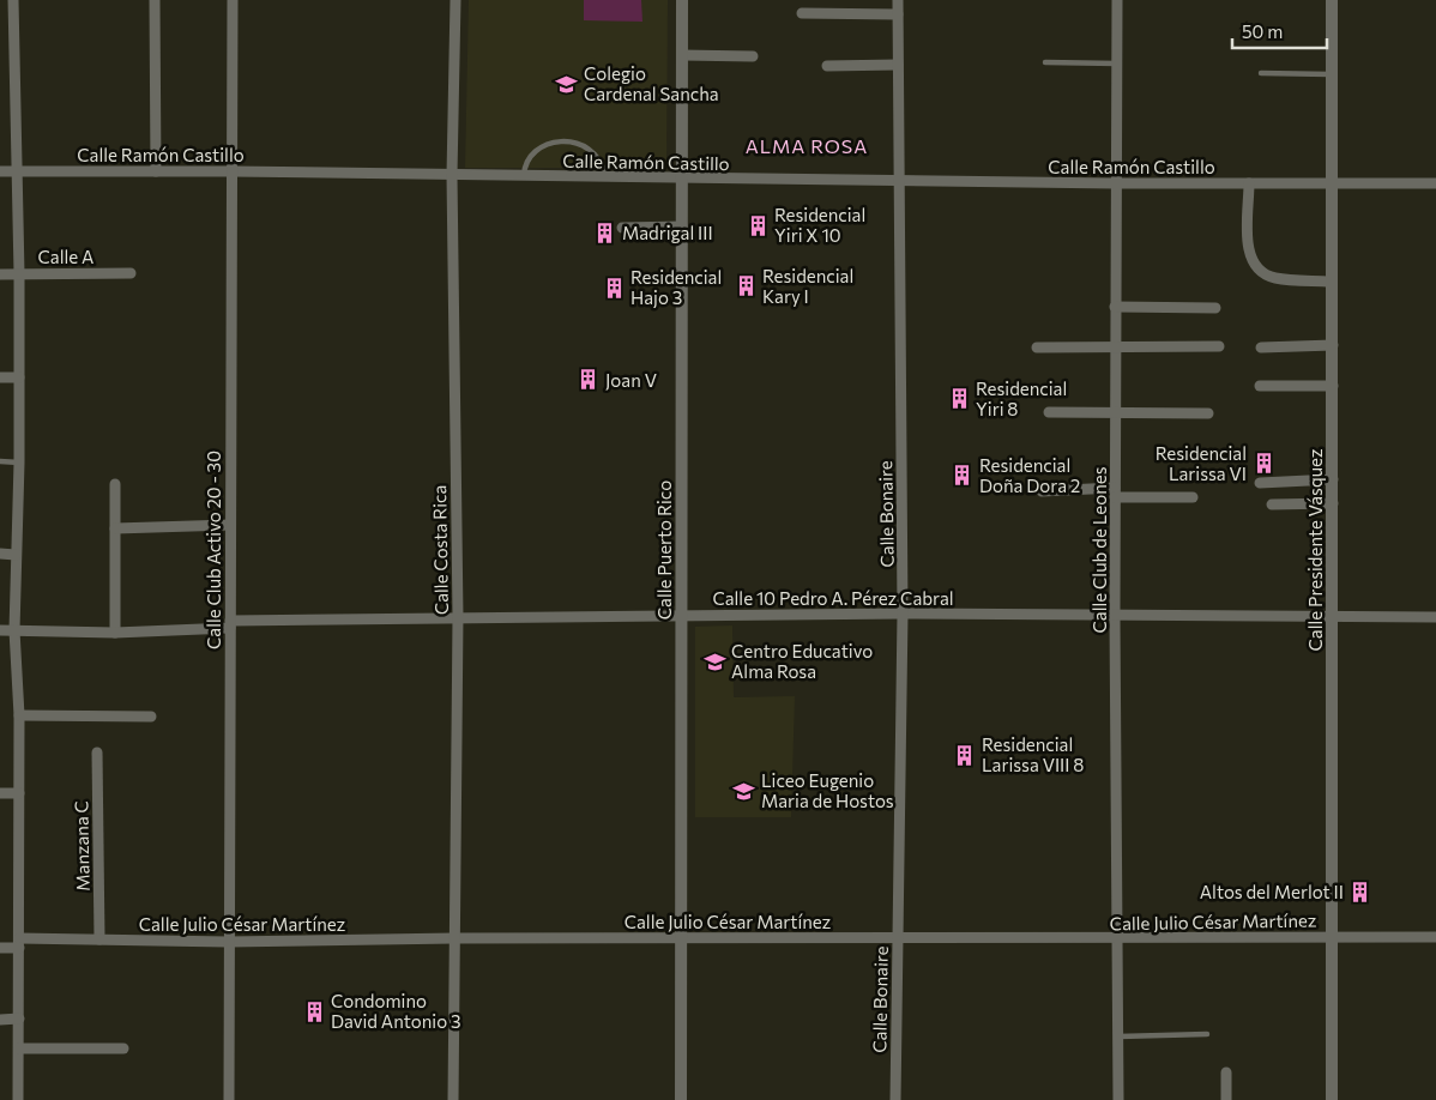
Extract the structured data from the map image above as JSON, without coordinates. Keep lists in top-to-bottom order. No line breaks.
{"streets":{"street":["Calle Ramón Castillo","Calle A","Calle Bonaire","Calle Club Activo 20 - 30","Calle Costa Rica","Calle Puerto Rico","Calle Club de Leones","Calle Presidente Vásquez","Calle 10 Pedro A. Pérez Cabral","Manzana C","Calle Julio César Martínez"]},"crossings":[["Calle Ramón Castillo","Calle Bonaire"],["Calle Ramón Castillo","Calle Club Activo 20 - 30"],["Calle Ramón Castillo","Calle Costa Rica"],["Calle Ramón Castillo","Calle Puerto Rico"],["Calle Ramón Castillo","Calle Club de Leones"],["Calle Ramón Castillo","Calle Presidente Vásquez"],["Calle Bonaire","Calle 10 Pedro A. Pérez Cabral"],["Calle Bonaire","Calle Julio César Martínez"],["Calle Club Activo 20 - 30","Calle 10 Pedro A. Pérez Cabral"],["Calle Club Activo 20 - 30","Calle Julio César Martínez"],["Calle Costa Rica","Calle 10 Pedro A. Pérez Cabral"],["Calle Costa Rica","Calle Julio César Martínez"],["Calle Puerto Rico","Calle 10 Pedro A. Pérez Cabral"],["Calle Puerto Rico","Calle Julio César Martínez"],["Calle Club de Leones","Calle 10 Pedro A. Pérez Cabral"],["Calle Club de Leones","Calle Julio César Martínez"],["Calle Presidente Vásquez","Calle 10 Pedro A. Pérez Cabral"],["Calle Presidente Vásquez","Calle Julio César Martínez"],["Manzana C","Calle Julio César Martínez"]],"districts":["ALMA ROSA"],"places":{"school or university":["Colegio Cardenal Sancha","Centro Educativo Alma Rosa","Liceo Eugenio Maria de Hostos"],"building":["Residencial Yiri X 10","Madrigal III","Residencial Kary I","Residencial Hajo 3","Joan V","Residencial Yiri 8","Residencial Larissa VI","Residencial Doña Dora 2","Residencial Larissa VIII 8","Altos del Merlot II","Condomino David Antonio 3"]},"scale_bar":"50 m"}
